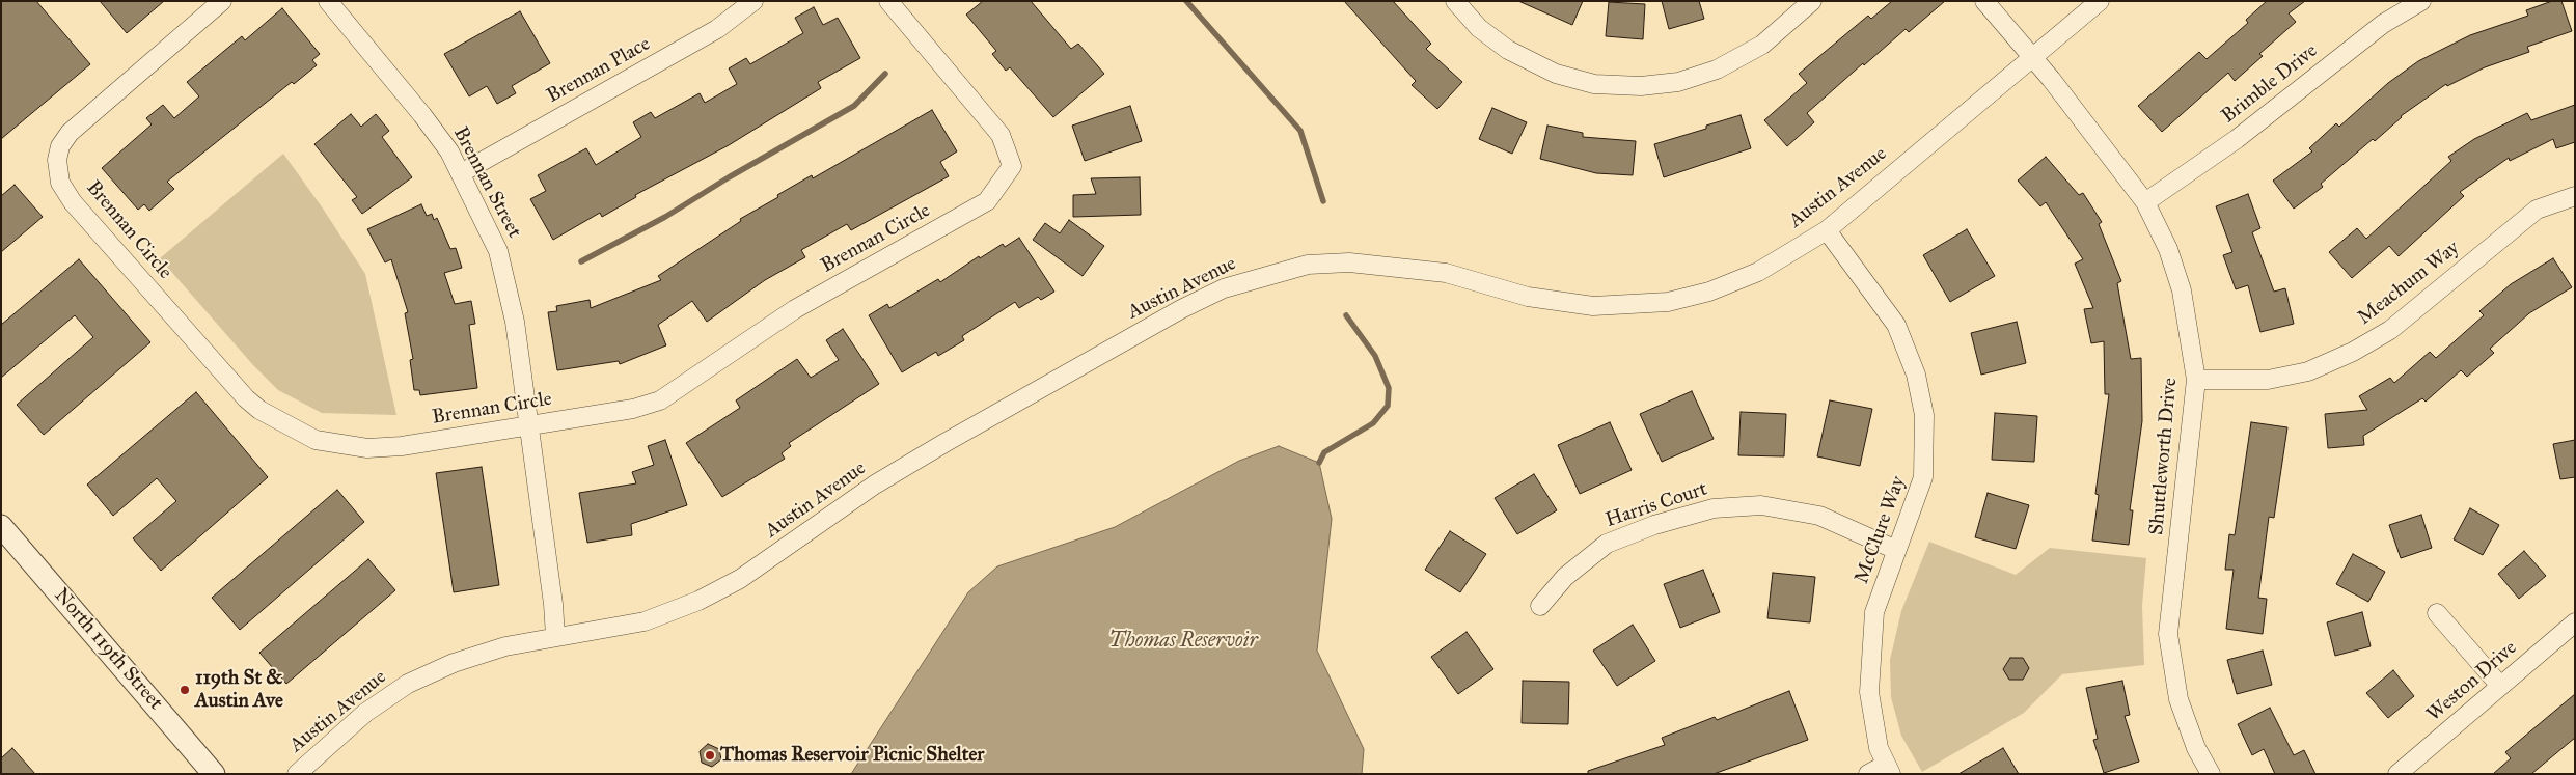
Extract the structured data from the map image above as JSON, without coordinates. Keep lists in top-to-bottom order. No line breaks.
{"streets":{"street":["Brennan Place","Brimble Drive","Brennan Street","Austin Avenue","Brennan Circle","Meachum Way","Shuttleworth Drive","Harris Court","McClure Way","North 119th Street","Weston Drive"]},"crossings":[["Brennan Place","Brennan Street"],["Brimble Drive","Shuttleworth Drive"],["Brennan Street","Austin Avenue"],["Brennan Street","Brennan Circle"],["Austin Avenue","Shuttleworth Drive"],["Austin Avenue","McClure Way"],["Meachum Way","Shuttleworth Drive"],["Harris Court","McClure Way"]],"water":["Thomas Reservoir"],"places":["119th St & Austin Ave","Thomas Reservoir Picnic Shelter"]}
